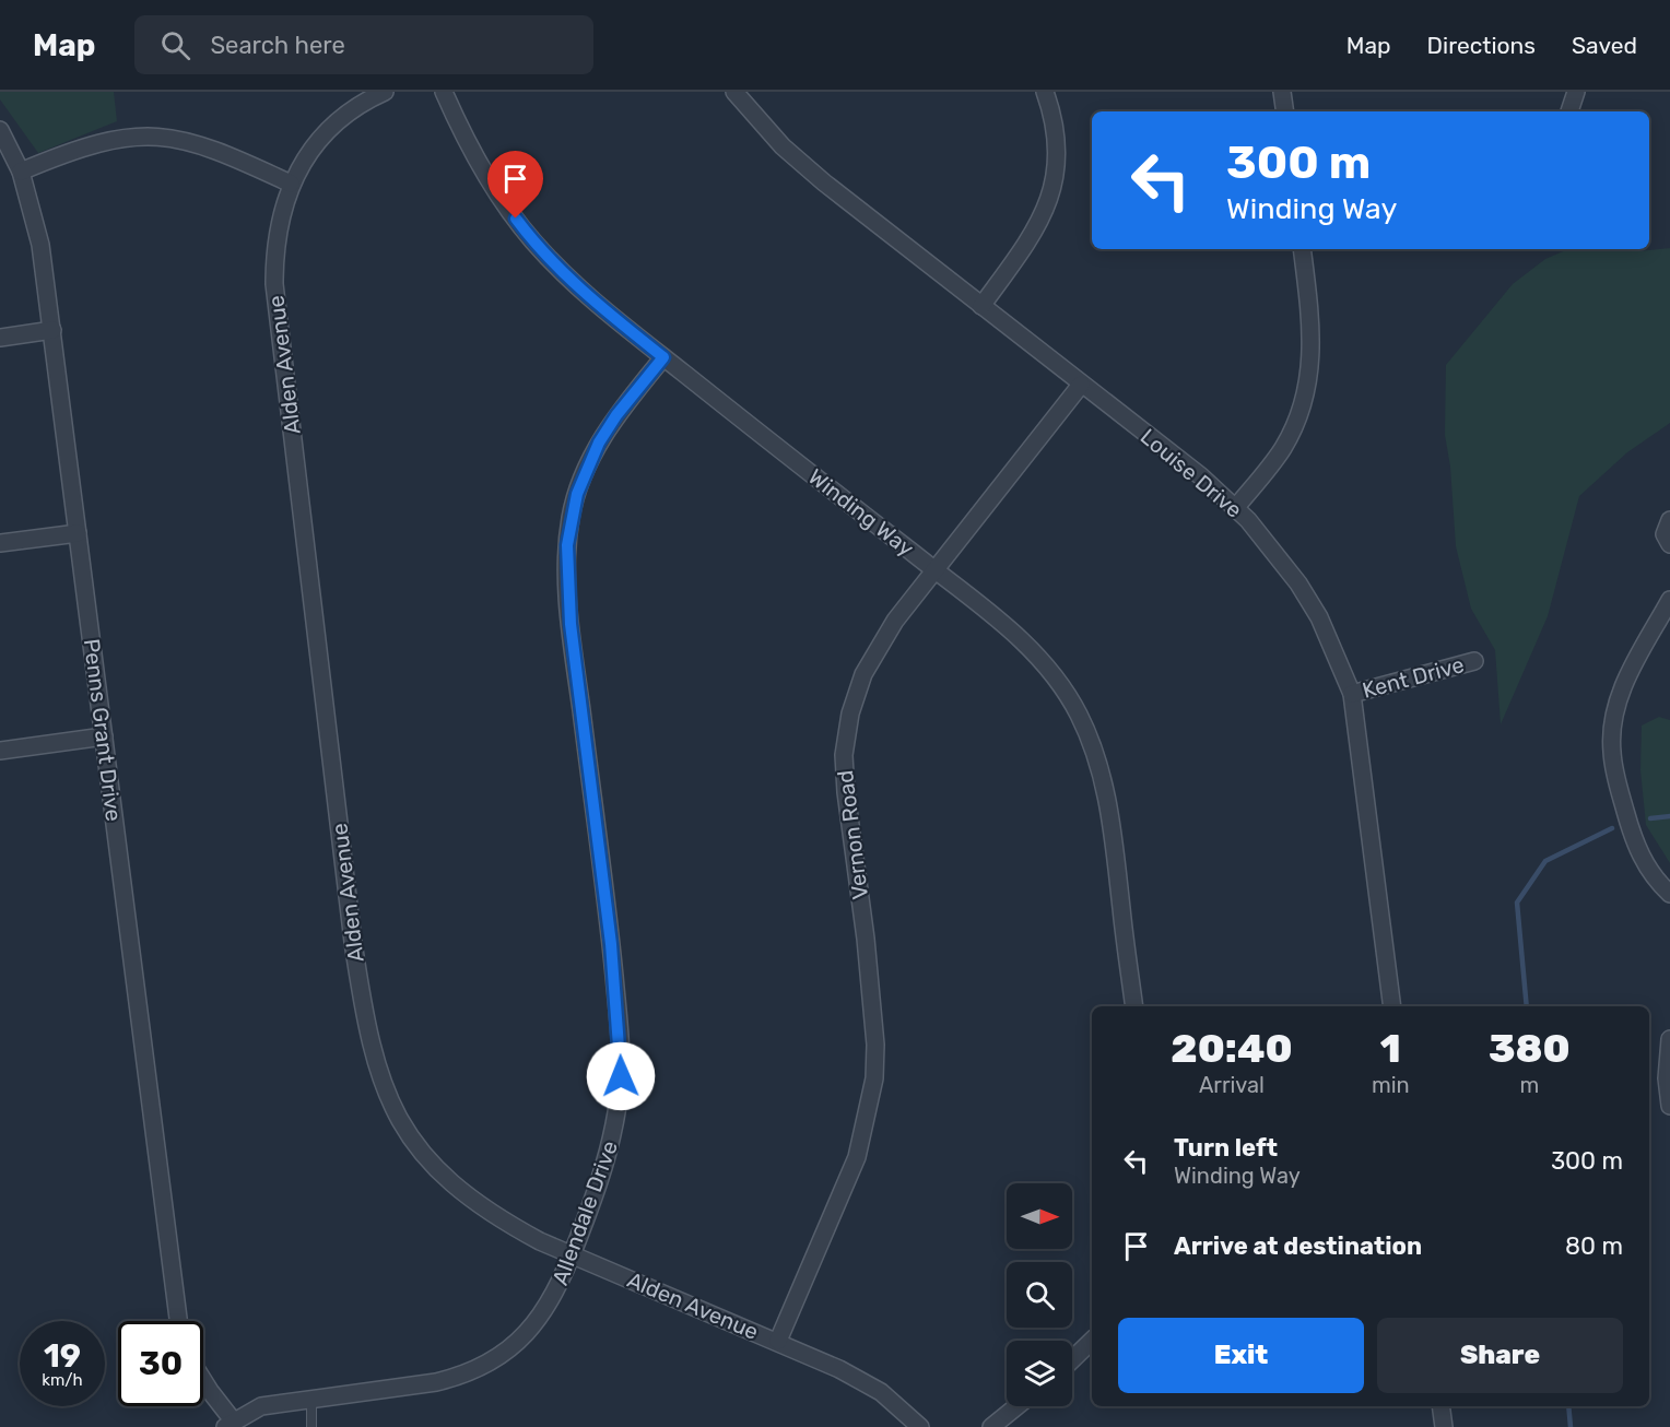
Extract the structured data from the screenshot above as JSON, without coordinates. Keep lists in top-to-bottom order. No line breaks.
{"streets":{"street":["Alden Avenue","Louise Drive","Winding Way","Kent Drive","Penns Grant Drive","Vernon Road","Allendale Drive"]},"crossings":[["Alden Avenue","Vernon Road"],["Alden Avenue","Allendale Drive"],["Louise Drive","Kent Drive"],["Louise Drive","Vernon Road"],["Winding Way","Vernon Road"],["Winding Way","Allendale Drive"]],"north":"right","page":{"header":"Map","search":"Search here","nav":["Map","Directions","Saved"],"turn":["300 m","Winding Way"],"eta":["20:40","Arrival","1","min","380","m"],"list":[{"name":"Turn left","note":"Winding Way","value":"300 m"},{"name":"Arrive at destination","value":"80 m"}],"buttons":["Exit","Share"],"speed":"19 km/h","limit":"30"}}
